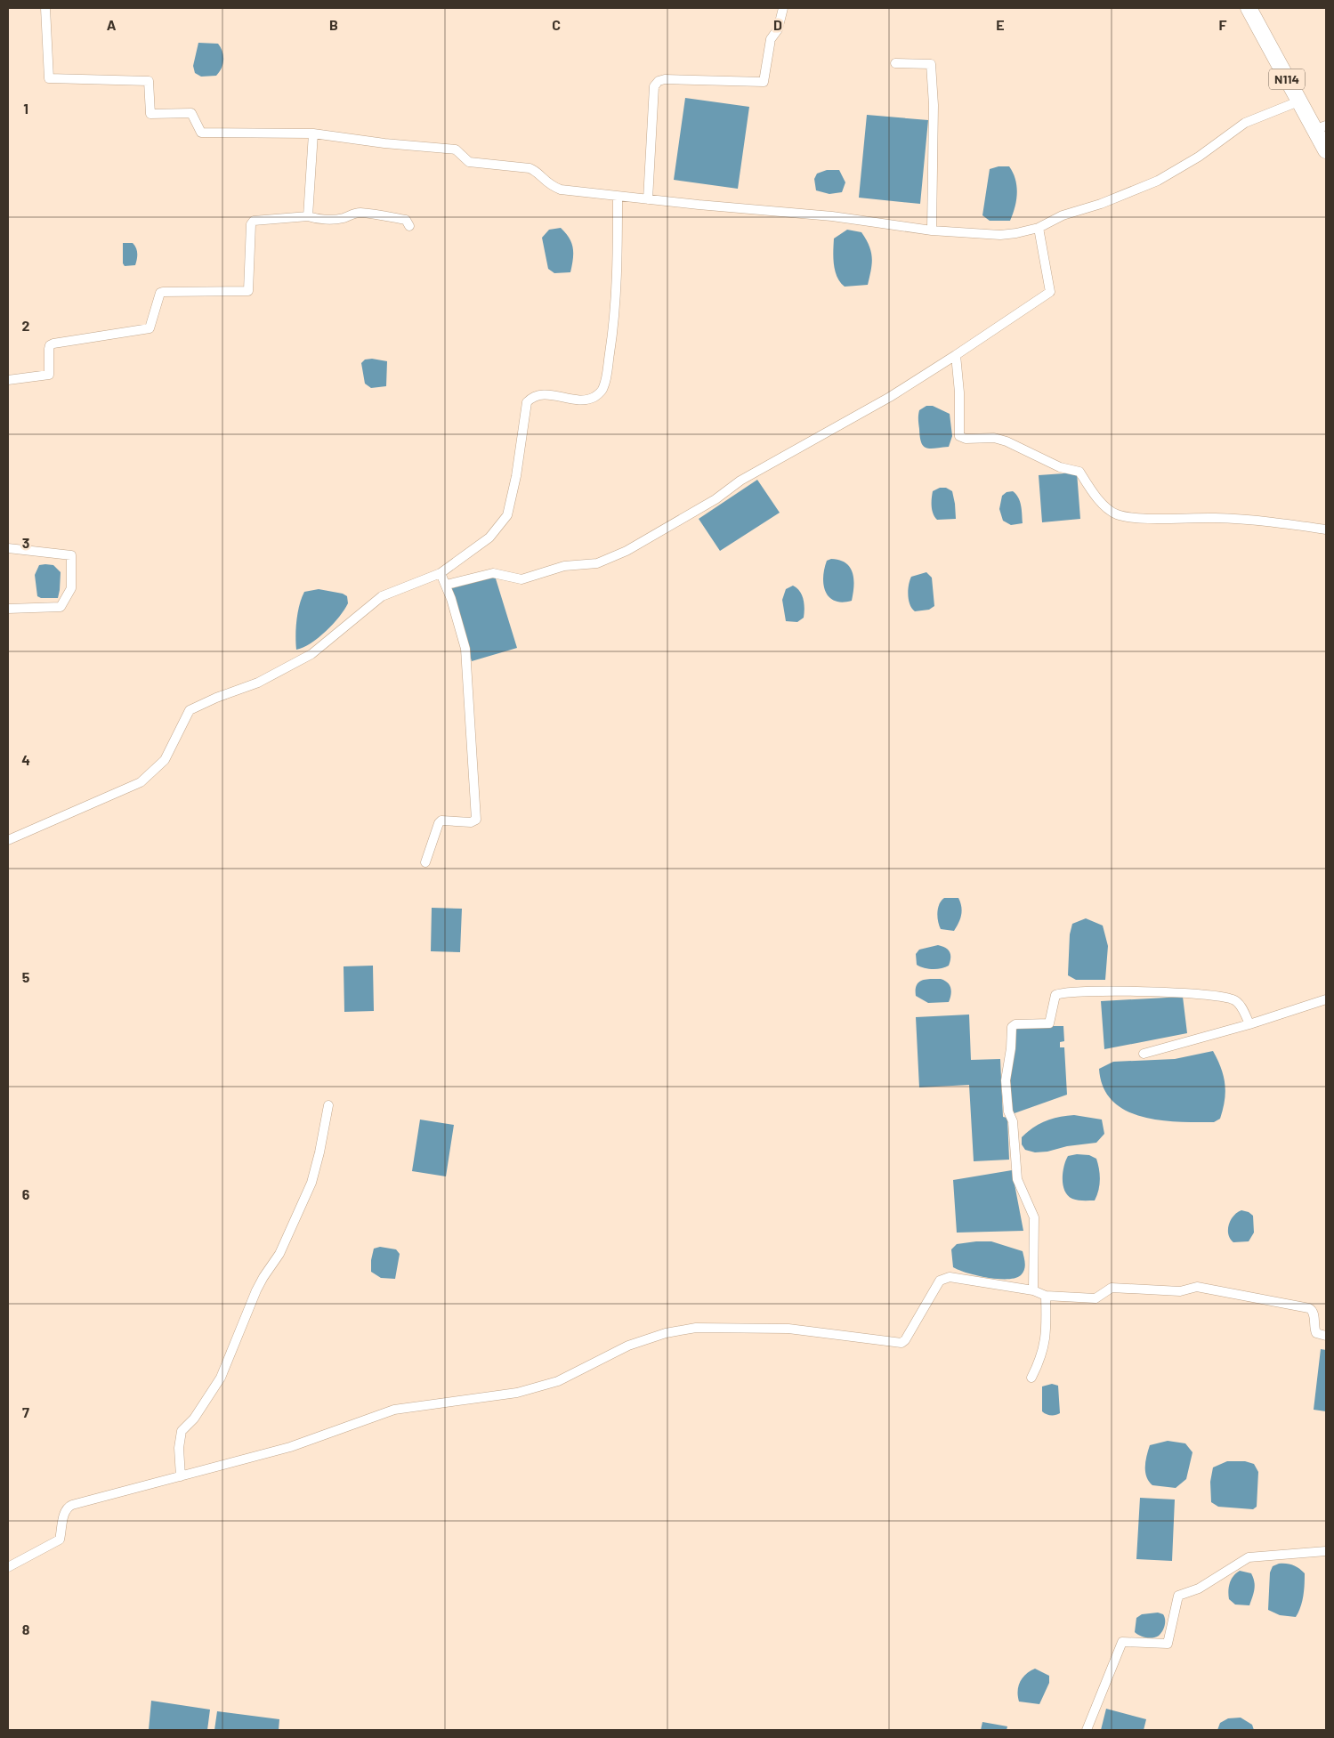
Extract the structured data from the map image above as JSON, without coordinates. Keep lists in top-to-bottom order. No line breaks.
{"streets":{"highway":["N114"]},"grid":{"columns":["A","B","C","D","E","F"],"rows":["1","2","3","4","5","6","7","8"]}}
